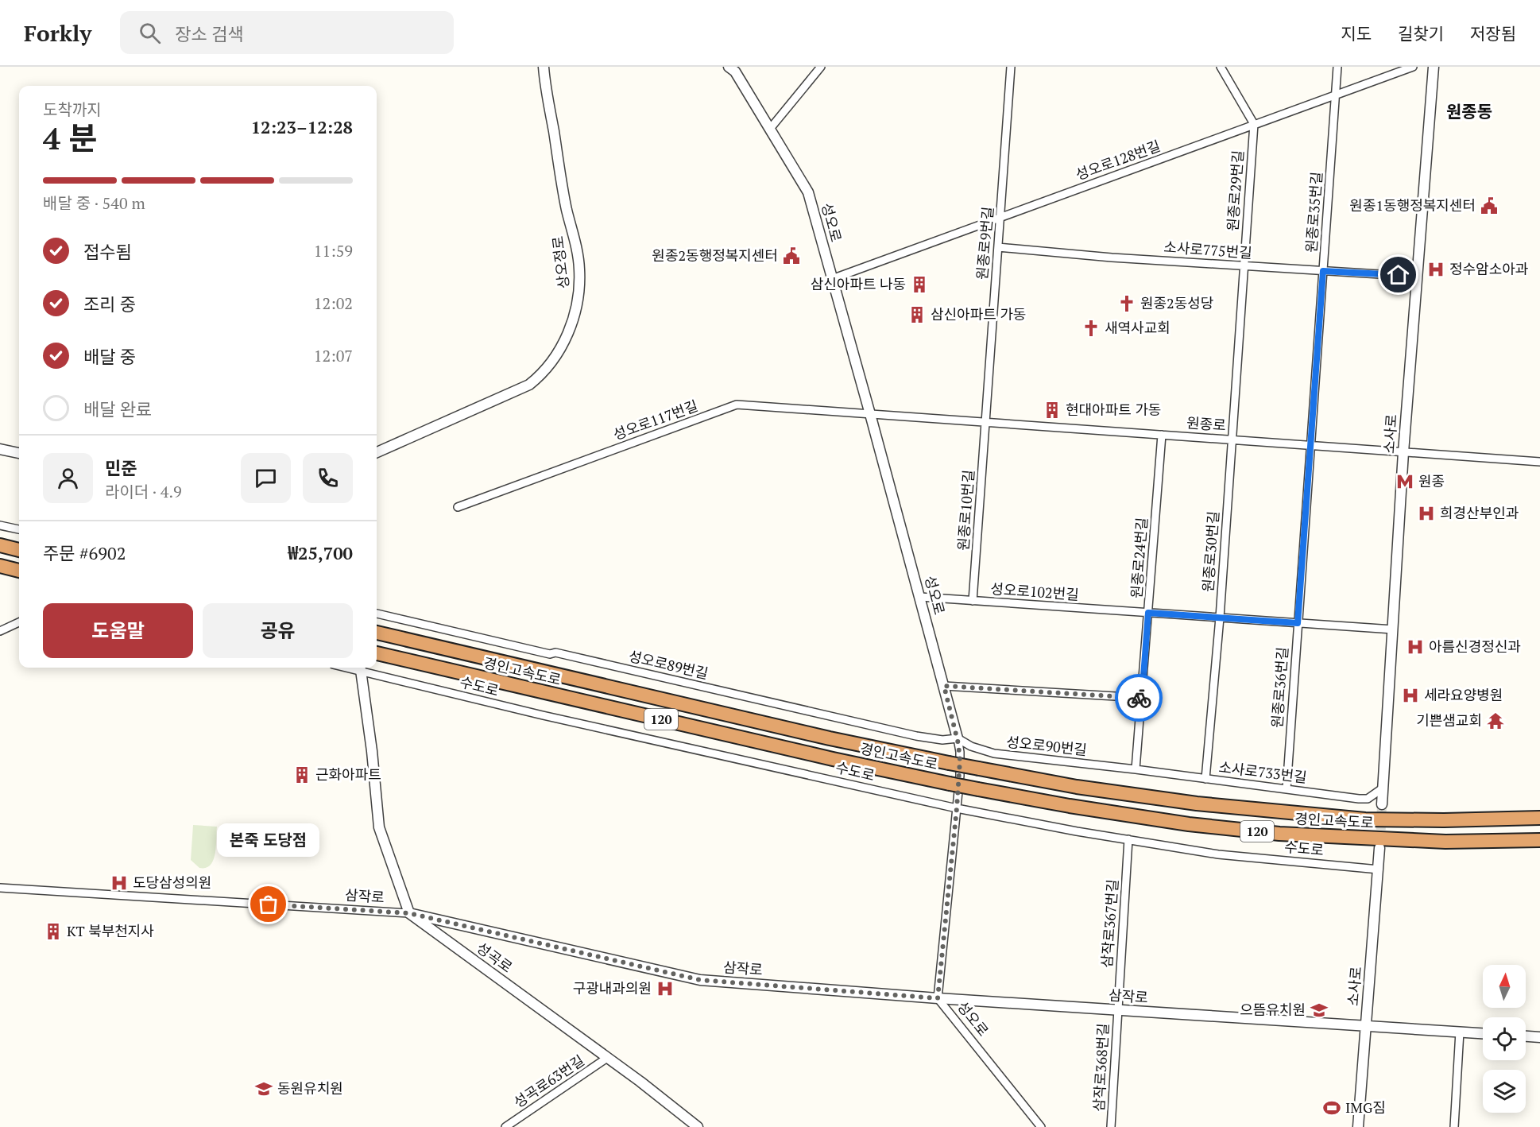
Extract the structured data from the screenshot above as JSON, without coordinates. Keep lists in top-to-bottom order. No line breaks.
{"streets":{"highway":["경인고속도로","120"],"street":["성오로128번길","원종로29번길","원종로35번길","성오로","원종로9번길","소사로775번길","상오정로","성오로117번길","원종로","소사로","원종로10번길","원종로30번길","원종로24번길","성오로102번길","성오로89번길","수도로","원종로36번길","성오로90번길","소사로733번길","삼작로","삼작로367번길","성곡로","삼작로368번길","성곡로63번길"]},"crossings":[["성오로128번길","원종로29번길"],["성오로128번길","원종로35번길"],["성오로128번길","성오로"],["성오로128번길","원종로9번길"],["원종로29번길","소사로775번길"],["원종로29번길","원종로"],["원종로29번길","원종로30번길"],["원종로35번길","소사로775번길"],["원종로35번길","원종로"],["원종로35번길","원종로36번길"],["성오로","성오로117번길"],["성오로","원종로"],["성오로","성오로102번길"],["성오로","성오로89번길"],["성오로","수도로"],["성오로","성오로90번길"],["성오로","삼작로"],["원종로9번길","소사로775번길"],["원종로9번길","원종로"],["원종로9번길","원종로10번길"],["소사로775번길","소사로"],["성오로117번길","원종로"],["원종로","소사로"],["원종로","원종로10번길"],["원종로","원종로30번길"],["원종로","원종로24번길"],["원종로","원종로36번길"],["소사로","성오로102번길"],["소사로","수도로"],["소사로","소사로733번길"],["소사로","삼작로"],["원종로10번길","성오로102번길"],["원종로30번길","성오로102번길"],["원종로30번길","소사로733번길"],["원종로24번길","성오로102번길"],["원종로24번길","성오로90번길"],["원종로24번길","소사로733번길"],["성오로102번길","원종로36번길"],["성오로89번길","성오로90번길"],["수도로","삼작로367번길"],["원종로36번길","소사로733번길"],["성오로90번길","소사로733번길"],["삼작로","삼작로367번길"],["삼작로","성곡로"],["삼작로","삼작로368번길"],["삼작로367번길","삼작로368번길"],["성곡로","성곡로63번길"]],"districts":["원종동"],"places":{"public building":["원종1동행정복지센터","원종2동행정복지센터"],"hospital":["정수암소아과","희경산부인과","아름신경정신과","세라요양병원","도당삼성의원","구광내과의원"],"building":["삼신아파트 나동","삼신아파트 가동","현대아파트 가동","근화아파트","KT 북부천지사"],"church":["원종2동성당","새역사교회"],"metro station":["원종"],"temple":["기쁜샘교회"],"other":["본죽 도당점"],"school or university":["으뜸유치원","동원유치원"],"sports":["IMG짐"]},"north":"top","page":{"header":"Forkly","search":"장소 검색","nav":["지도","길찾기","저장됨"],"heading":["4 분","도착까지","12:23–12:28"],"panel":["민준","라이더 · 4.9","주문 #6902","₩25,700"],"bar":"배달 중 · 540 m","list":[["접수됨","11:59"],["조리 중","12:02"],["배달 중","12:07"],"배달 완료"],"buttons":["도움말","공유"],"bubble":"본죽 도당점"}}
